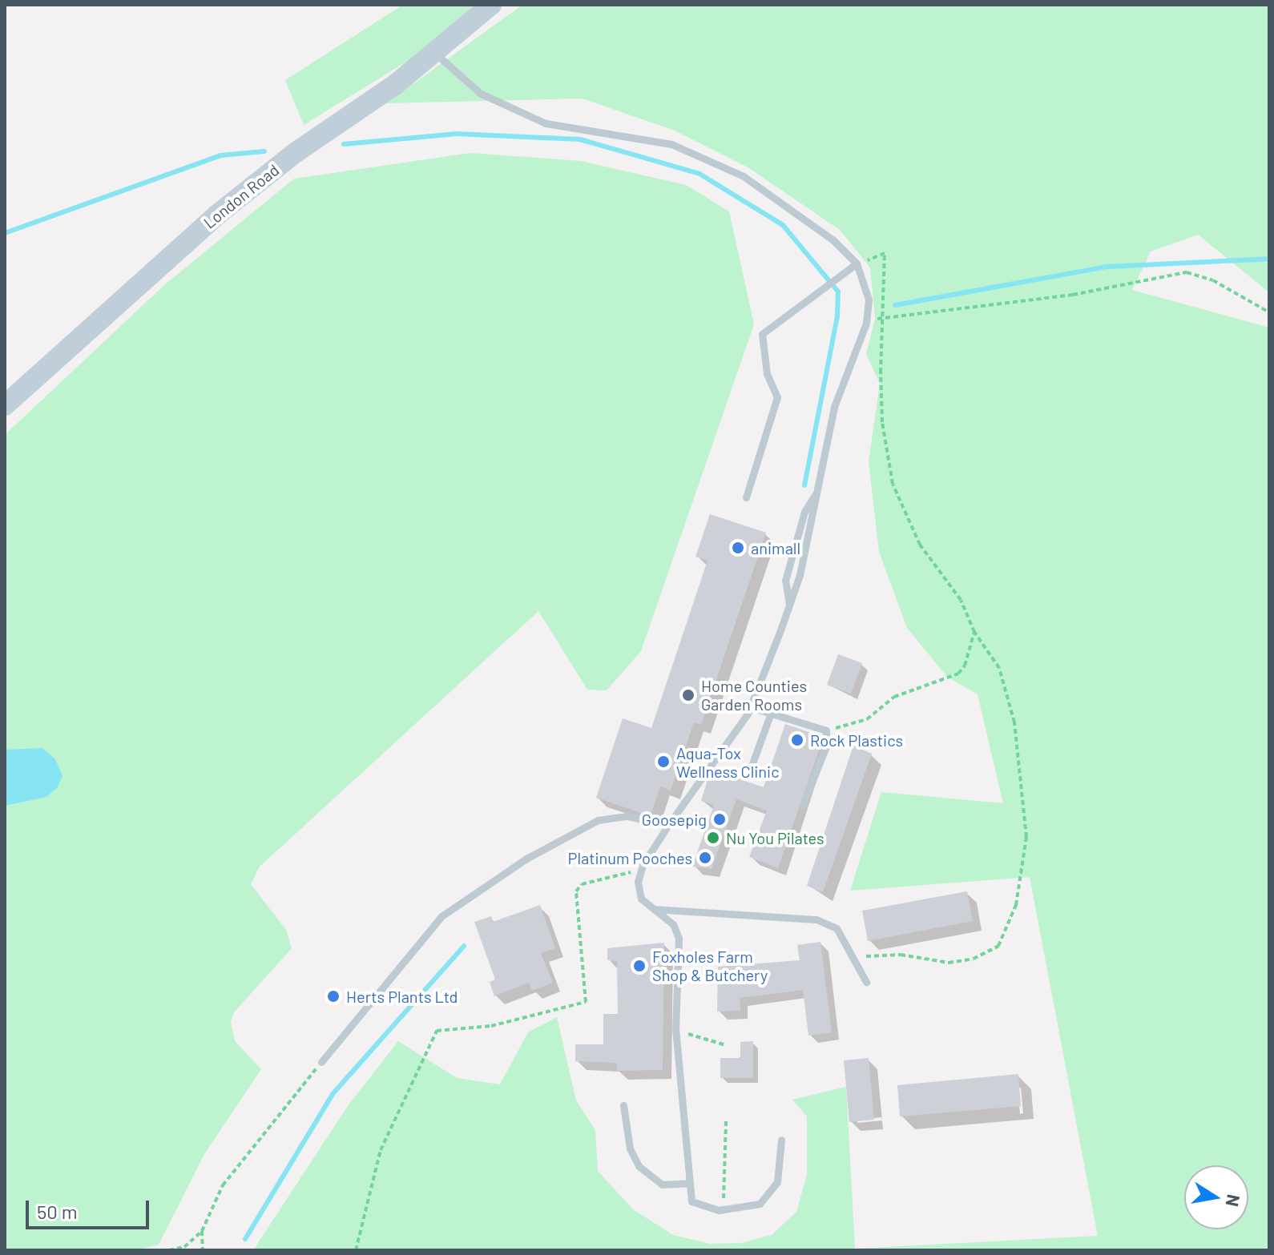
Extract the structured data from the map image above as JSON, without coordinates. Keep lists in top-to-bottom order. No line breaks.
{"streets":{"main road":["London Road"]},"places":["animall","Home Counties Garden Rooms","Rock Plastics","Aqua-Tox Wellness Clinic","Goosepig","Nu You Pilates","Platinum Pooches","Foxholes Farm Shop & Butchery","Herts Plants Ltd"],"scale_bar":"50 m","north":"right"}
